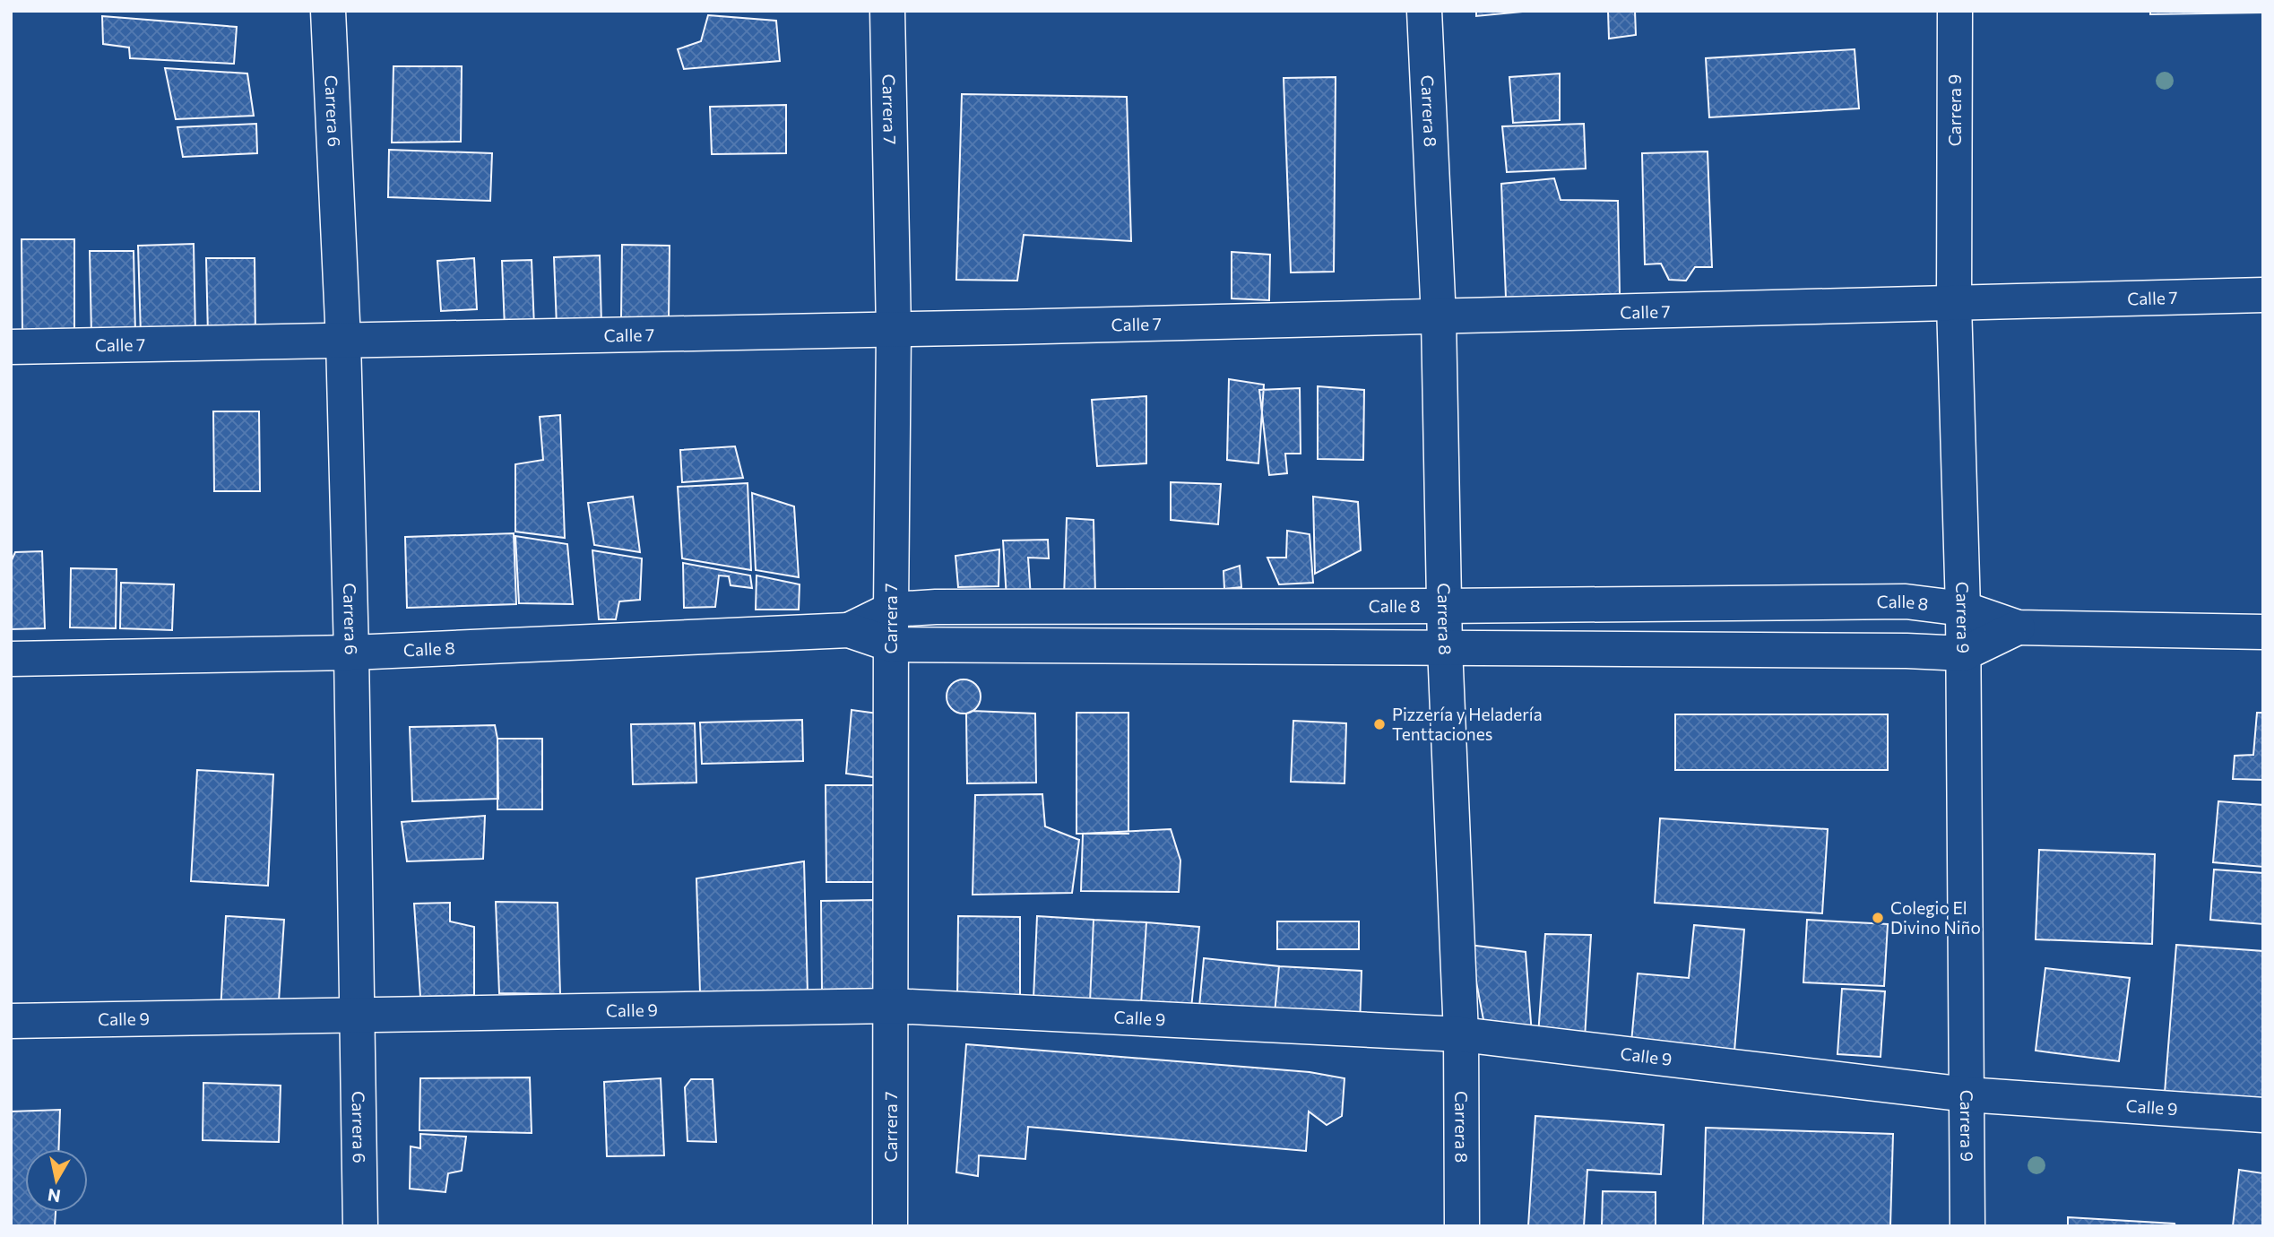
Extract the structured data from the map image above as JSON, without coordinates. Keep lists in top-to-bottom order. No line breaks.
{"streets":{"street":["Carrera 6","Carrera 7","Carrera 8","Carrera 9","Calle 7","Calle 8","Calle 9"]},"crossings":[["Carrera 6","Calle 7"],["Carrera 6","Calle 8"],["Carrera 6","Calle 9"],["Carrera 7","Calle 7"],["Carrera 7","Calle 8"],["Carrera 7","Calle 9"],["Carrera 8","Calle 7"],["Carrera 8","Calle 8"],["Carrera 8","Calle 9"],["Carrera 9","Calle 7"],["Carrera 9","Calle 8"],["Carrera 9","Calle 9"]],"places":["Pizzería y Heladería Tenttaciones","Colegio El Divino Niño"],"north":"bottom"}
